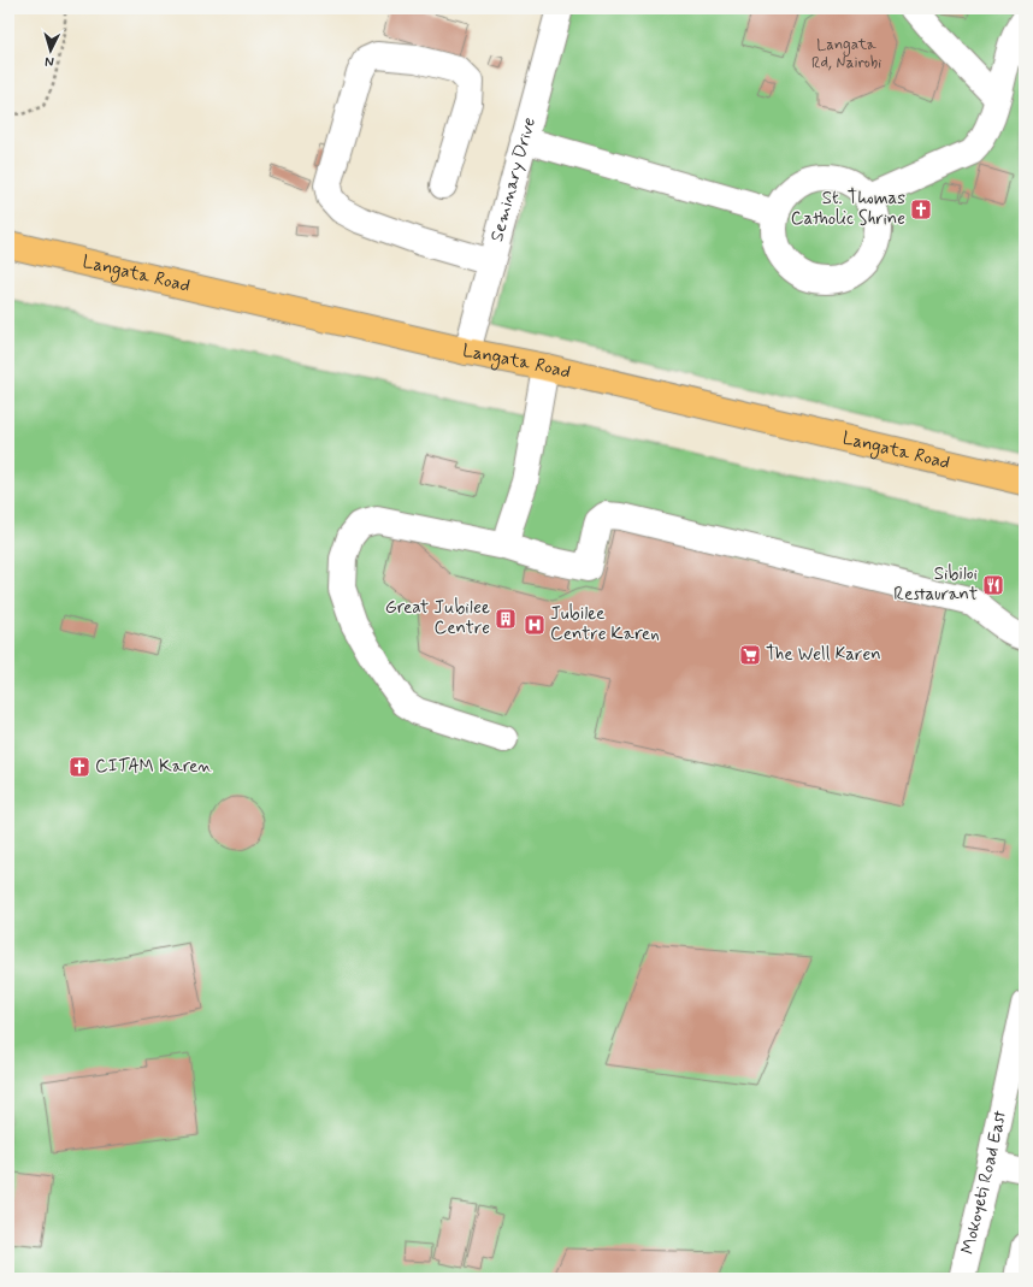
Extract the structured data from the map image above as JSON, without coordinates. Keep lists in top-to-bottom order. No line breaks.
{"streets":{"main road":["Langata Road"],"street":["Seminary Drive","Mokoyeti Road East"]},"crossings":[["Seminary Drive","Langata Road"]],"places":{"church":["St. Thomas Catholic Shrine","CITAM Karen"],"restaurant":["Sibiloi Restaurant"],"building":["Great Jubilee Centre"],"hospital":["Jubilee Centre Karen"],"supermarket":["The Well Karen"]},"house_numbers":["Langata Rd, Nairobi"],"north":"bottom"}
